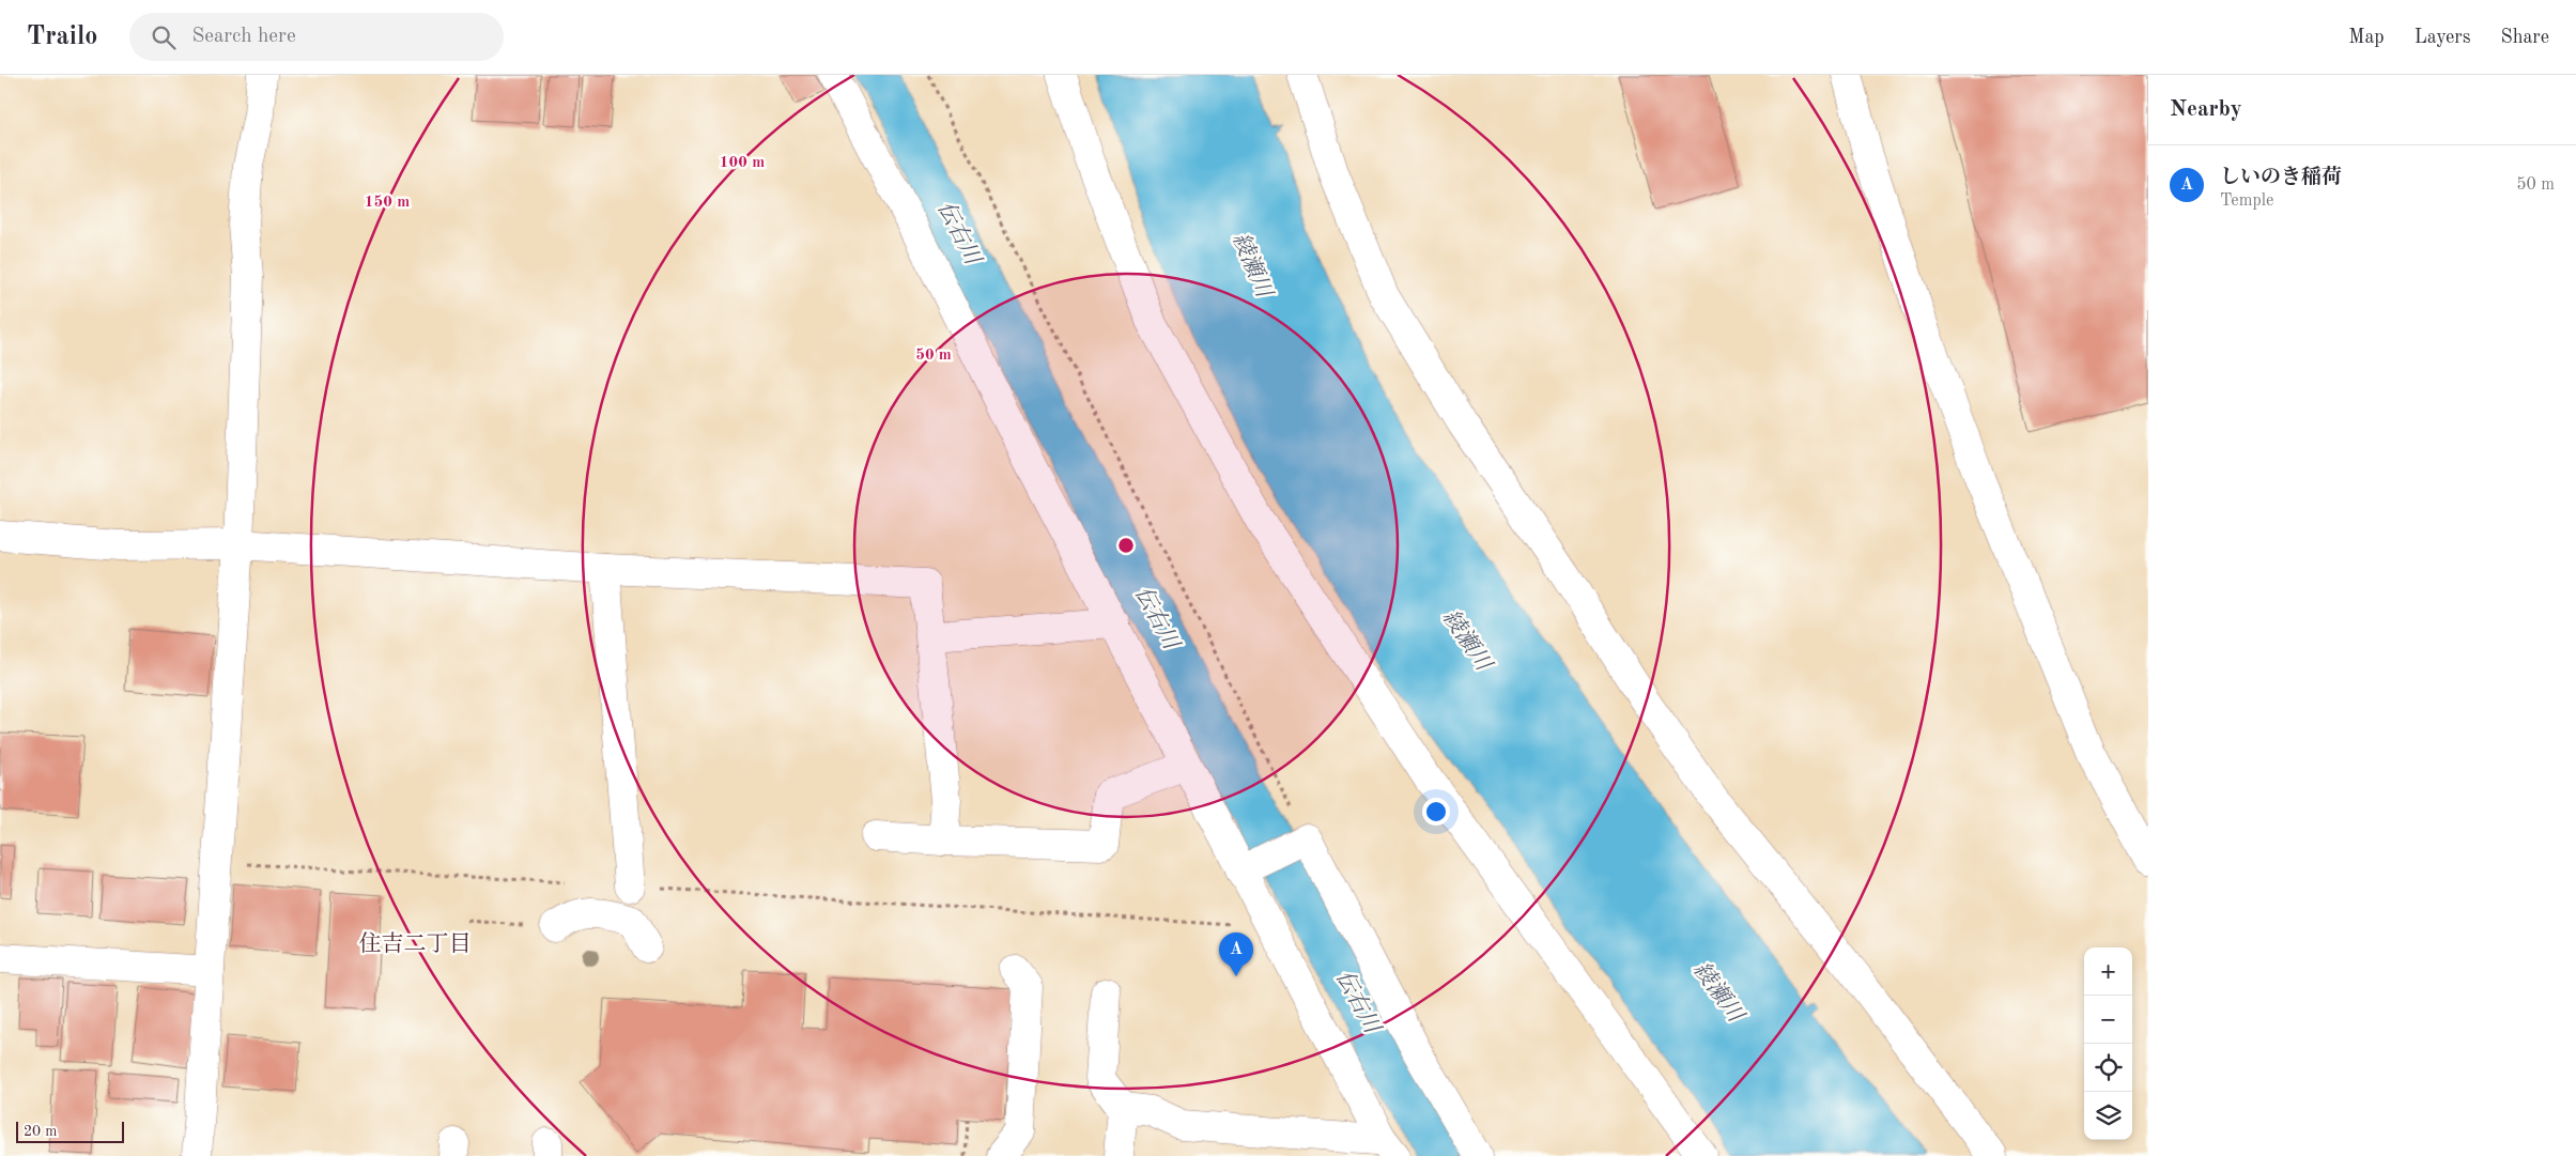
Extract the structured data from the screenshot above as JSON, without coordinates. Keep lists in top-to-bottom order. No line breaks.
{"districts":["住吉二丁目"],"water":["伝右川","綾瀬川"],"scale_bar":"20 m","page":{"header":"Trailo","search":"Search here","nav":["Map","Layers","Share"],"heading":"Nearby","list":[{"mark":"A","name":"しいのき稲荷","note":"Temple","value":"50 m"}],"pins":"A","map_buttons":["+","−"],"scale":"20 m"},"rings":["100 m","150 m","50 m"]}
